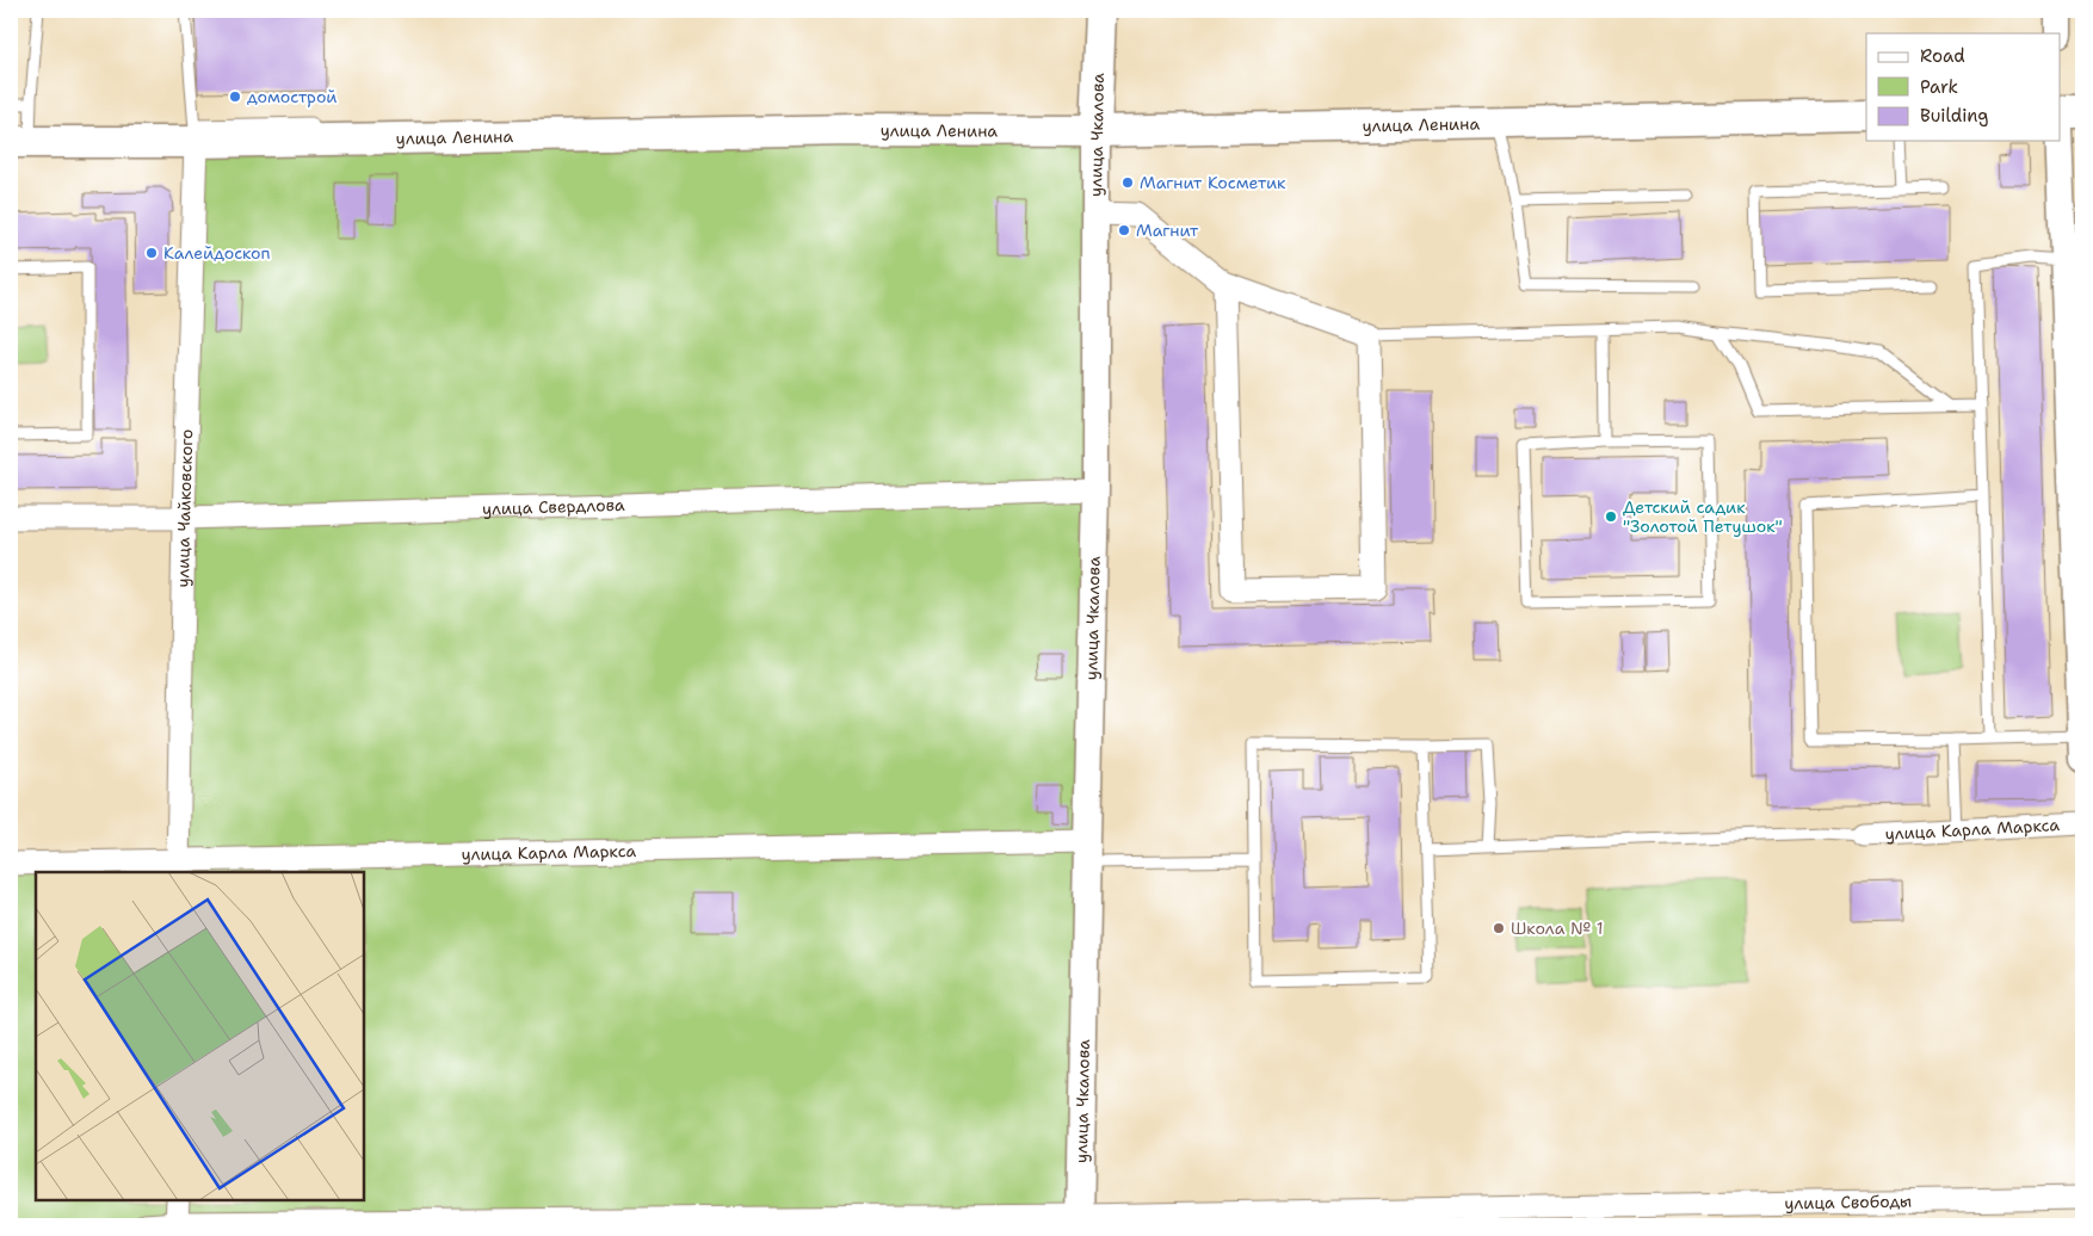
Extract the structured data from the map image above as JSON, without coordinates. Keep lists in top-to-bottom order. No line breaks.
{"streets":{"main road":["улица Ленина","улица Чкалова"],"street":["улица Свердлова","улица Чайковского","улица Карла Маркса","улица Свободы"]},"crossings":[["улица Ленина","улица Чкалова"],["улица Ленина","улица Чайковского"],["улица Чкалова","улица Свердлова"],["улица Чкалова","улица Карла Маркса"],["улица Чкалова","улица Свободы"],["улица Свердлова","улица Чайковского"],["улица Чайковского","улица Карла Маркса"]],"places":["домострой","Магнит Косметик","Магнит","Калейдоскоп","Детский садик \"Золотой Петушок\"","Школа № 1"],"legend":["Road","Park","Building"]}
